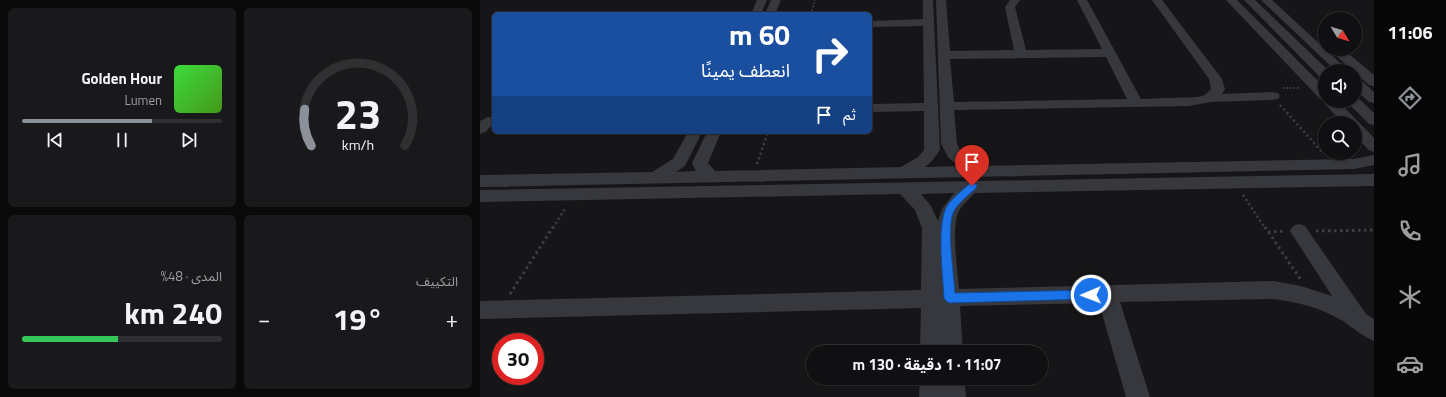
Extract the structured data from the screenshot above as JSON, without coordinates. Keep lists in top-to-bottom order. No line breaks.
{"north":"bottom right","page":{"tabs":"11:06","turn":["60 m","انعطف يمينًا"],"song":["Golden Hour","Lumen"],"then":"ثم","tile":["التكييف",["المدى · 48%","240 km"]],"heat":["−","19°","+"],"limit":"30","trip":"11:07 · 1 دقيقة · 130 m","gauge":["23","km/h"]}}
